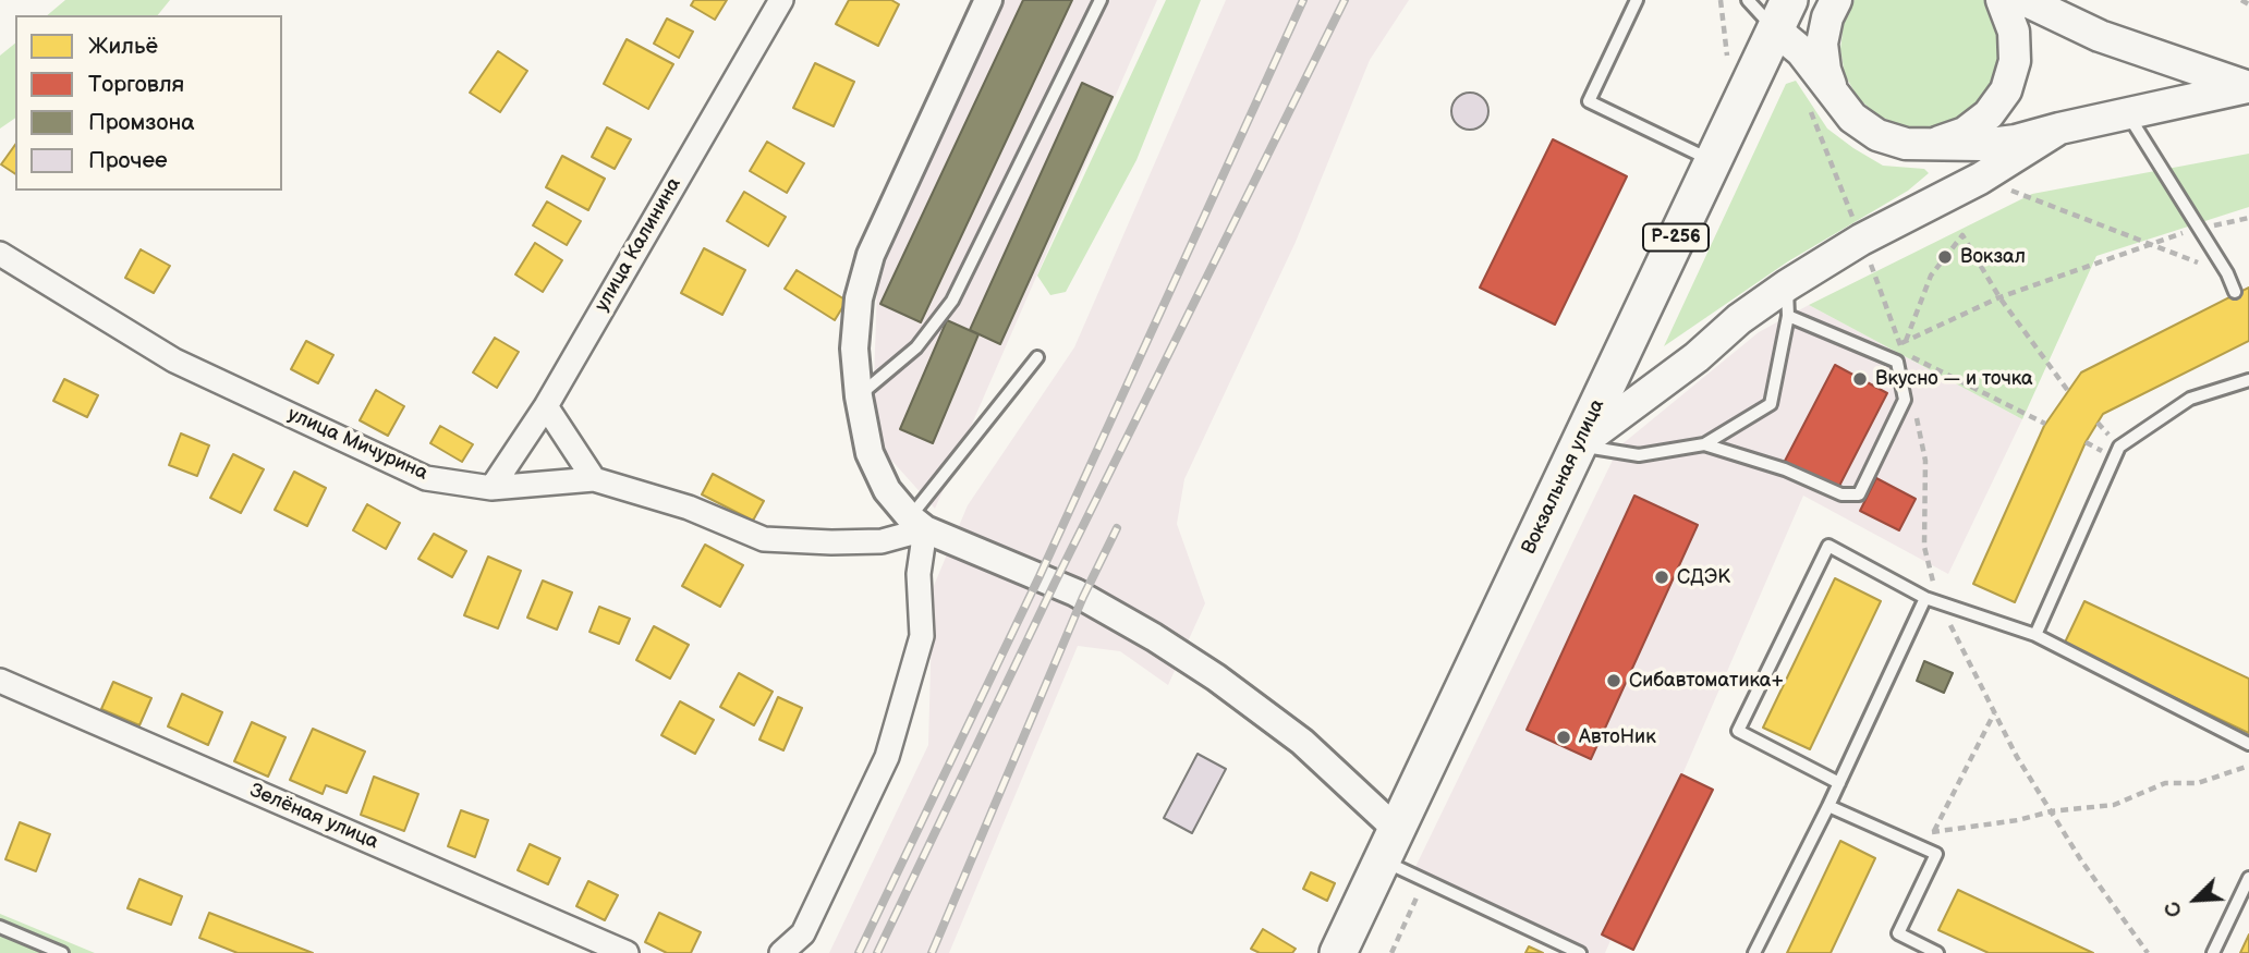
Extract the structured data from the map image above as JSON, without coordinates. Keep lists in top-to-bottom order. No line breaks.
{"streets":{"highway":["Р-256","Вокзальная улица"],"street":["улица Калинина","улица Мичурина","Зелёная улица"]},"crossings":[["улица Калинина","улица Мичурина"]],"places":["Вокзал","Вкусно — и точка","СДЭК","Сибавтоматика+","АвтоНик"],"legend":["Жильё","Торговля","Промзона","Прочее"],"north":"bottom left"}
